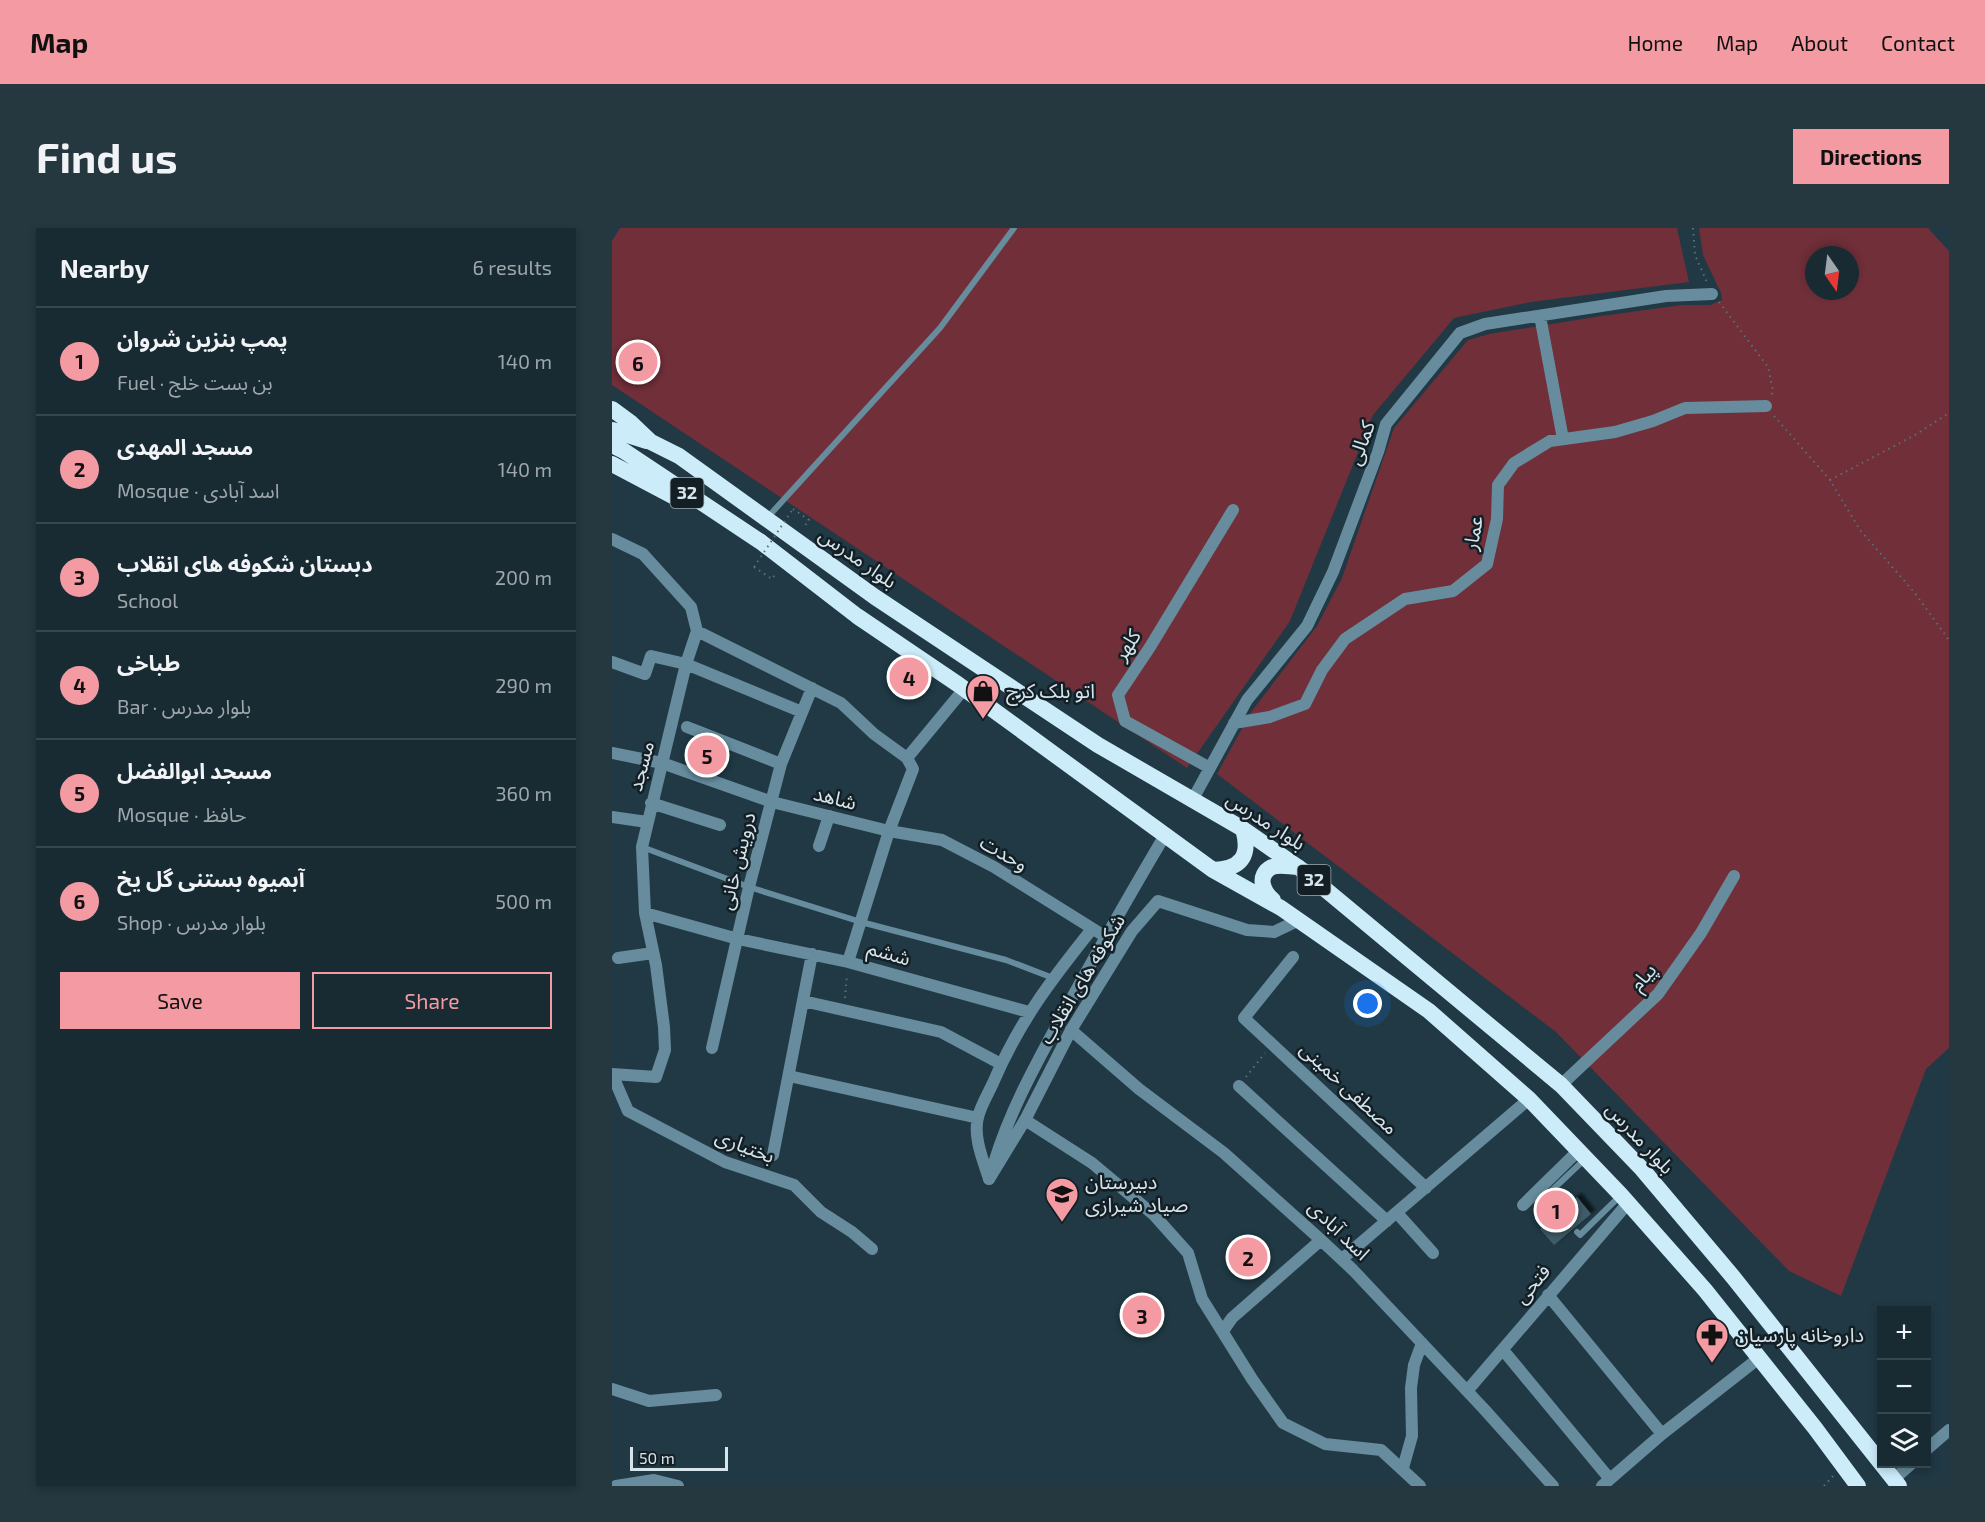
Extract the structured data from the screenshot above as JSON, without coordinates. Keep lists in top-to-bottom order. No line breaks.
{"streets":{"highway":["32","بلوار مدرس"],"street":["کمالی","عمار","کلهر","مسجد","شاهد","وحدت","درویش خانی","ششم","پیام","شکوفه های انقلاب","مصطفی خمینی","بختیاری","اسد آبادی","فتحی"]},"crossings":[["کمالی","عمار"],["کمالی","بلوار مدرس"],["کمالی","کلهر"],["32","شکوفه های انقلاب"],["32","فتحی"],["بلوار مدرس","پیام"],["مسجد","شاهد"],["مسجد","ششم"],["مسجد","بختیاری"],["شاهد","وحدت"],["شاهد","درویش خانی"],["وحدت","شکوفه های انقلاب"],["درویش خانی","ششم"],["ششم","شکوفه های انقلاب"],["شکوفه های انقلاب","اسد آبادی"],["اسد آبادی","فتحی"]],"places":{"shop":["اتو بلک کرج"],"school or university":["دبیرستان صیاد شیرازی"],"pharmacy":["داروخانه پارسیان"]},"scale_bar":"50 m","north":"bottom","page":{"header":"Map","nav":["Home","Map","About","Contact"],"buttons":["Directions",["Save","Share"]],"title":"Find us","heading":["Nearby","6 results"],"list":[{"mark":"1","name":"پمپ بنزین شروان","note":"Fuel · بن بست خلج","value":"140 m"},{"mark":"2","name":"مسجد المهدی","note":"Mosque · اسد آبادی","value":"140 m"},{"mark":"3","name":"دبستان شکوفه های انقلاب","note":"School","value":"200 m"},{"mark":"4","name":"طباخی","note":"Bar · بلوار مدرس","value":"290 m"},{"mark":"5","name":"مسجد ابوالفضل","note":"Mosque · حافظ","value":"360 m"},{"mark":"6","name":"آبمیوه بستنی گل یخ","note":"Shop · بلوار مدرس","value":"500 m"}],"pins":["6","4","5","1","2","3"],"map_buttons":["+","−"],"scale":"50 m"}}
